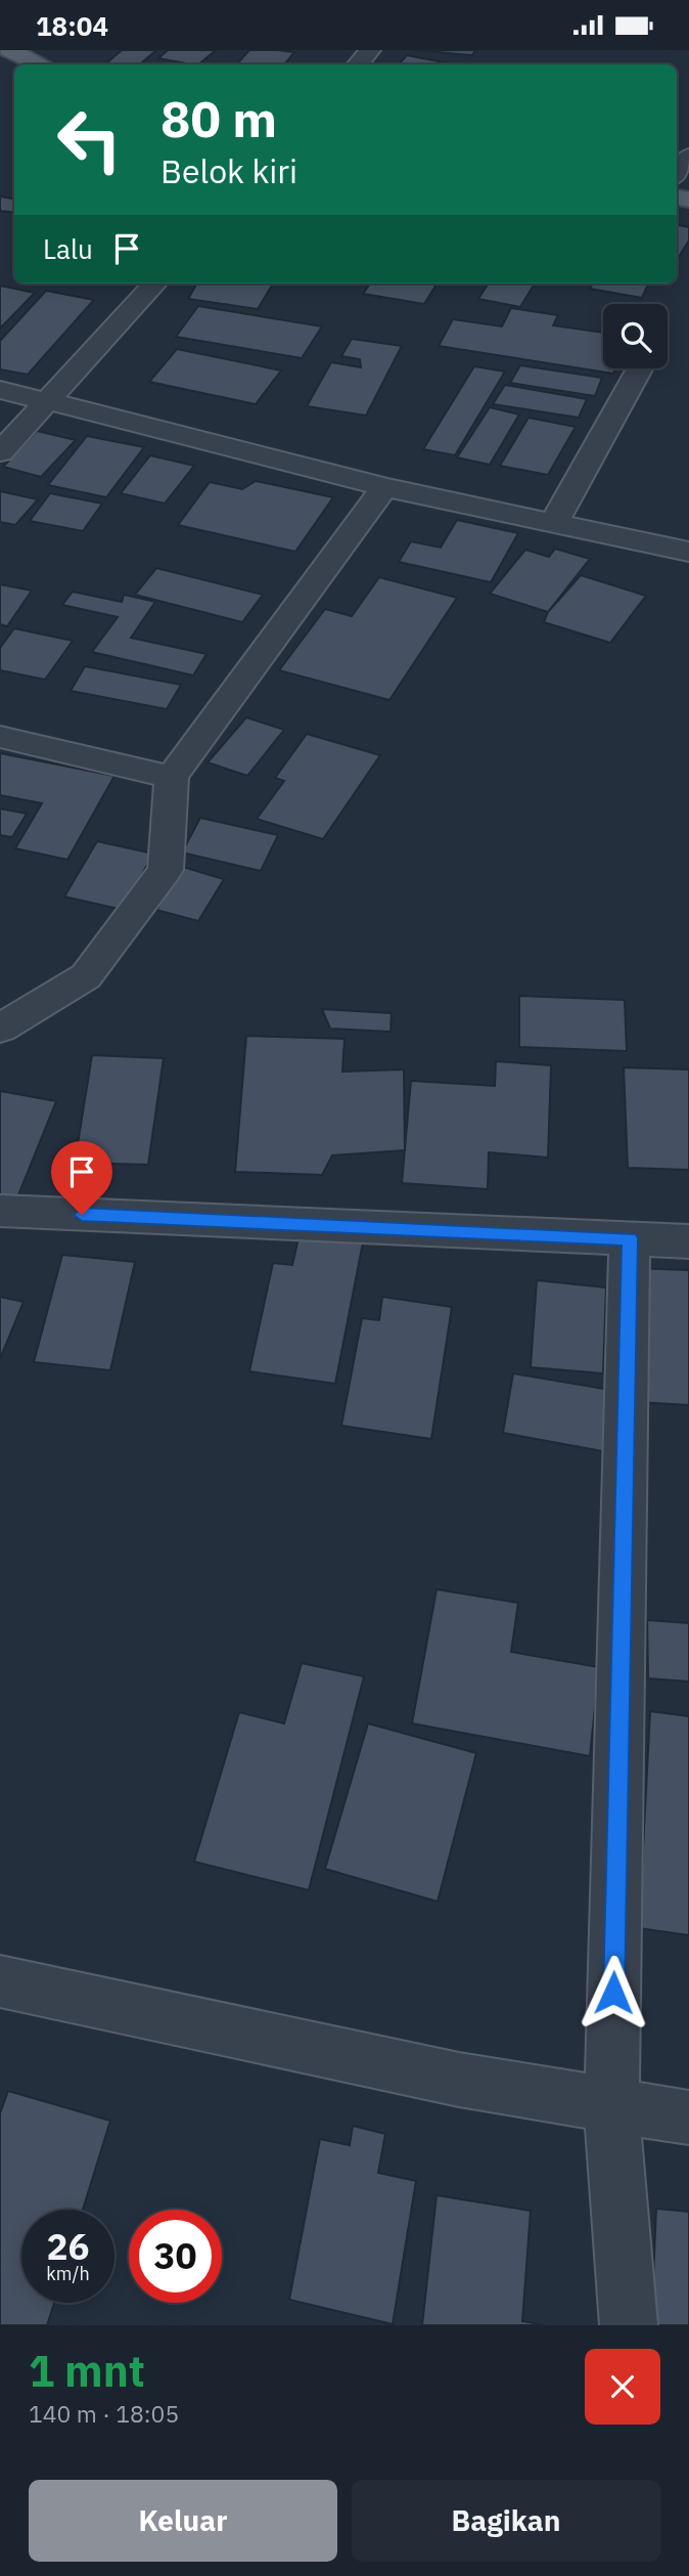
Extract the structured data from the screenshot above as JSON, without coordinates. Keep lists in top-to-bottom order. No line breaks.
{"page":{"status":"18:04","turn":["80 m","Belok kiri"],"then":"Lalu","speed":"26 km/h","limit":"30","heading":["1 mnt","140 m · 18:05"],"buttons":["Keluar","Bagikan"]}}
